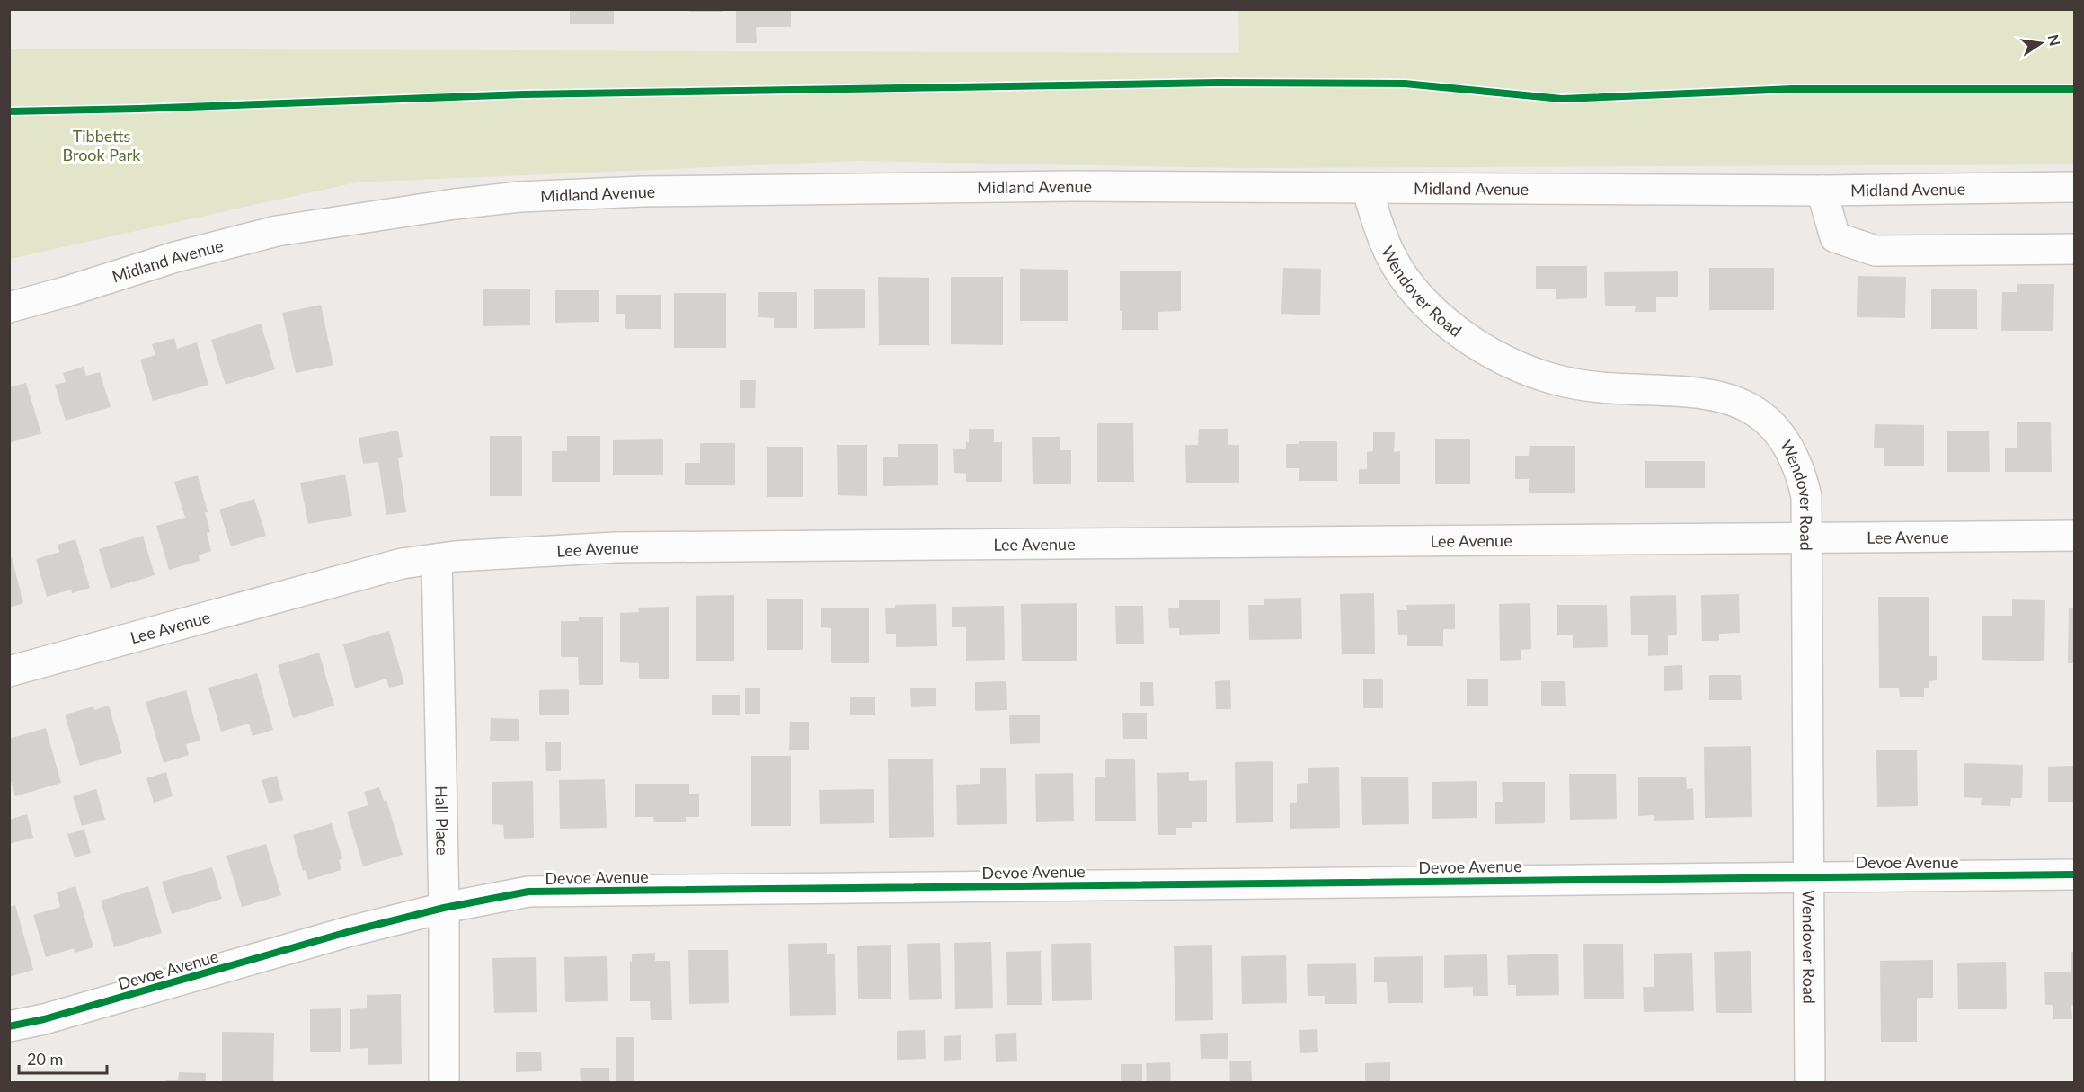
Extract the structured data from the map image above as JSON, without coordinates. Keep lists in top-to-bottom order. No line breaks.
{"streets":{"street":["Midland Avenue","Wendover Road","Lee Avenue","Hall Place","Devoe Avenue"]},"crossings":[["Midland Avenue","Wendover Road"],["Wendover Road","Lee Avenue"],["Wendover Road","Devoe Avenue"],["Lee Avenue","Hall Place"],["Hall Place","Devoe Avenue"]],"parks":["Tibbetts Brook Park"],"scale_bar":"20 m","north":"right"}
